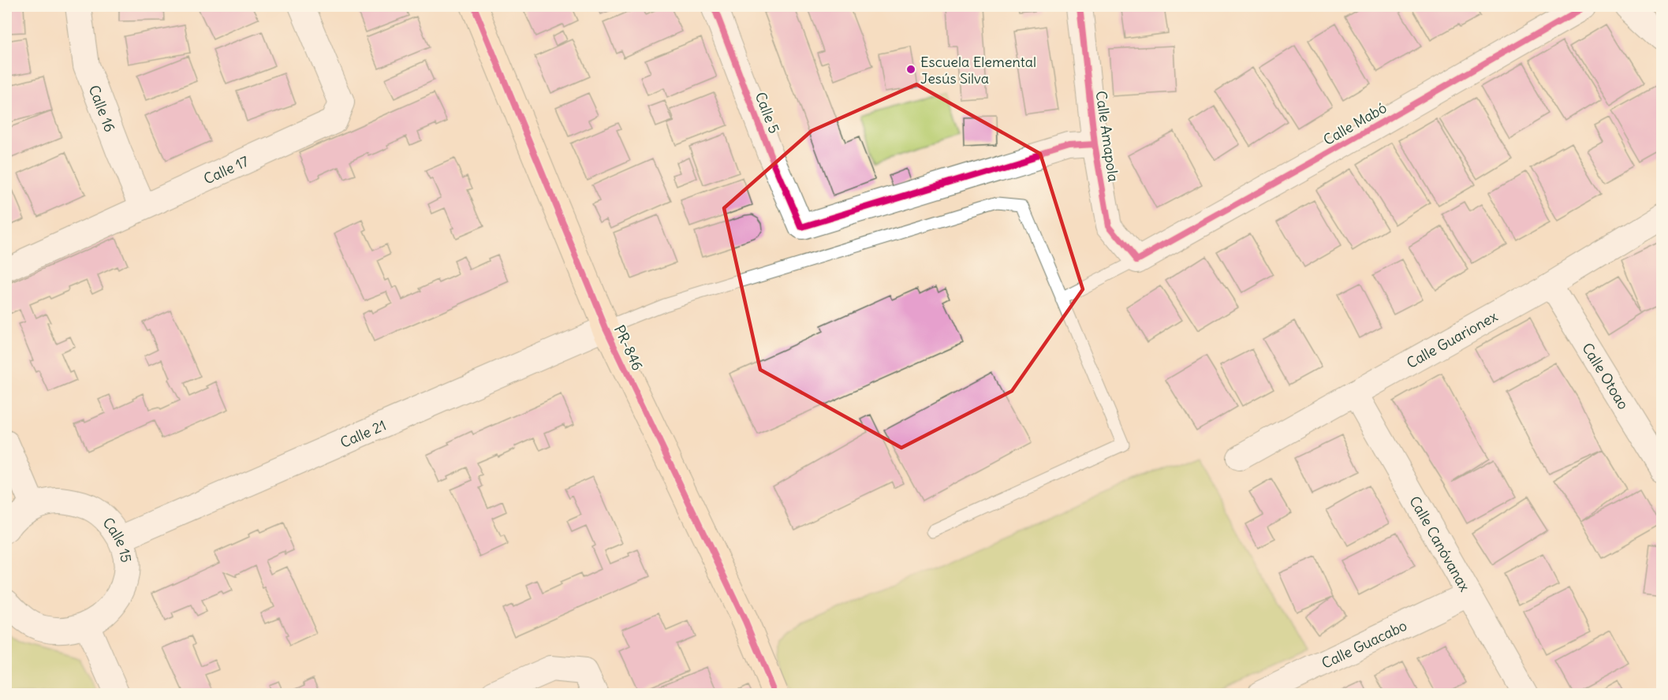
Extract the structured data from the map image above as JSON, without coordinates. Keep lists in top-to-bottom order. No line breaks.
{"streets":{"street":["Calle 16","Calle 5","Calle Mabó","Calle Amapola","Calle 17","Calle Guarionex","PR-846","Calle Otoao","Calle 21","Calle 15","Calle Canóvanax","Calle Guacabo"]},"crossings":[["Calle 16","Calle 17"],["Calle 5","Calle Amapola"],["Calle Mabó","Calle Amapola"],["Calle Guarionex","Calle Otoao"],["Calle Guarionex","Calle Canóvanax"],["PR-846","Calle 21"],["Calle 21","Calle 15"],["Calle Canóvanax","Calle Guacabo"]],"places":["Escuela Elemental Jesús Silva"]}
